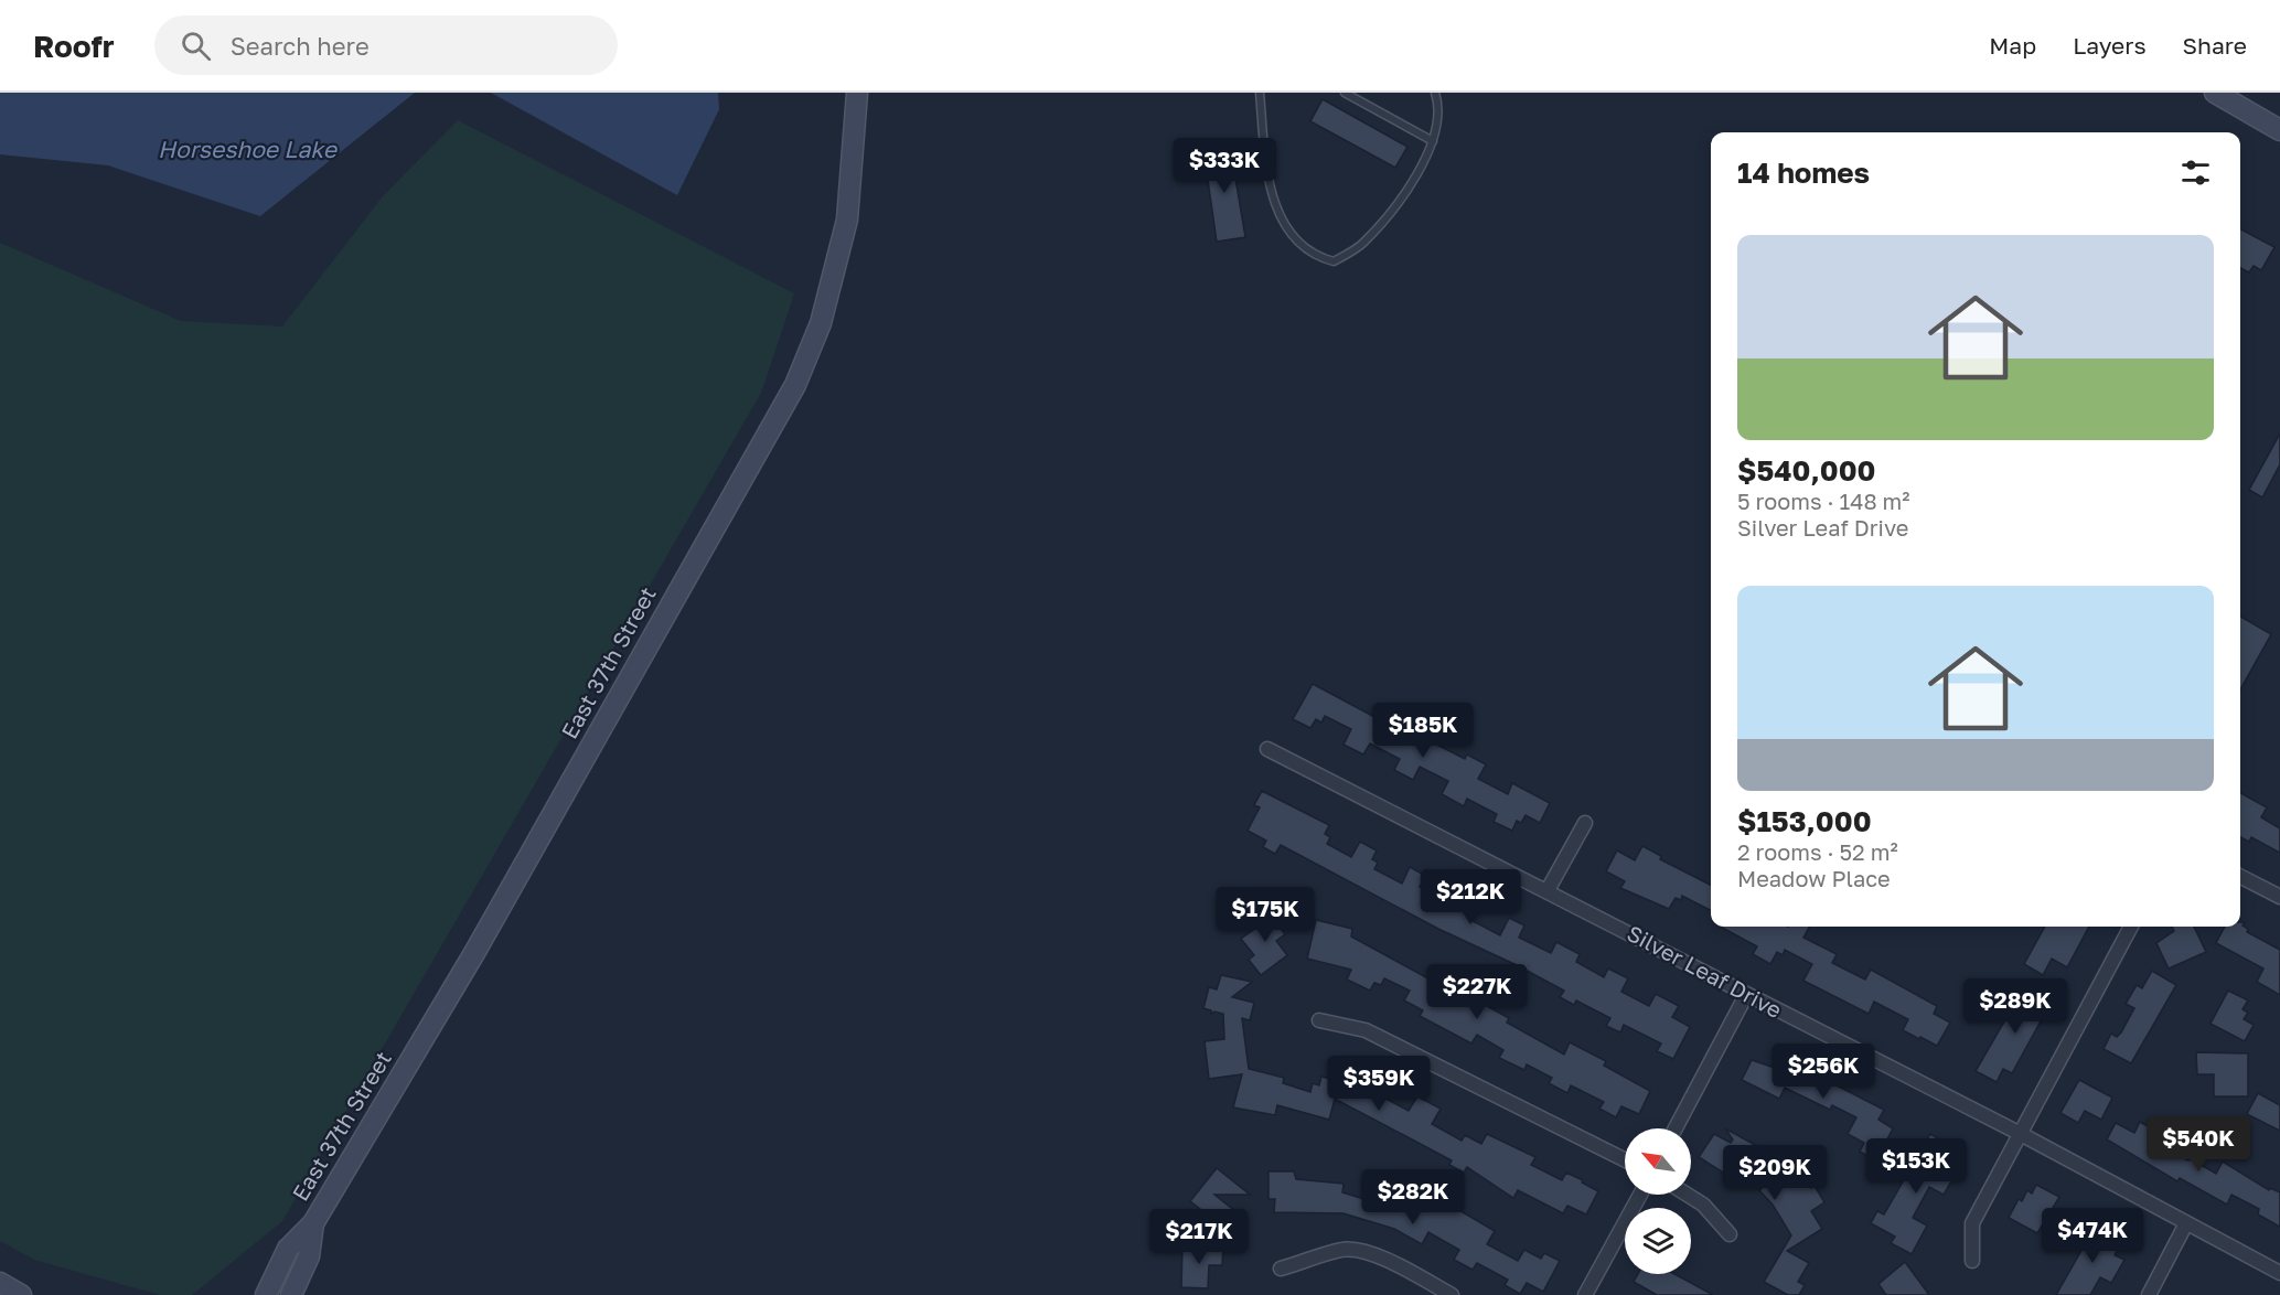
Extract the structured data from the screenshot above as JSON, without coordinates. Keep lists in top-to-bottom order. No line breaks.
{"streets":{"main road":["East 37th Street"],"street":["Silver Leaf Drive"]},"water":["Horseshoe Lake"],"north":"top left","page":{"header":"Roofr","search":"Search here","nav":["Map","Layers","Share"],"heading":"14 homes","price":["$333K","$185K","$212K","$175K","$227K","$289K","$256K","$359K","$540K","$153K","$209K","$282K","$474K","$217K"],"list":[{"name":"$540,000","note":"5 rooms · 148 m² · Silver Leaf Drive"},{"name":"$153,000","note":"2 rooms · 52 m² · Meadow Place"}]}}
